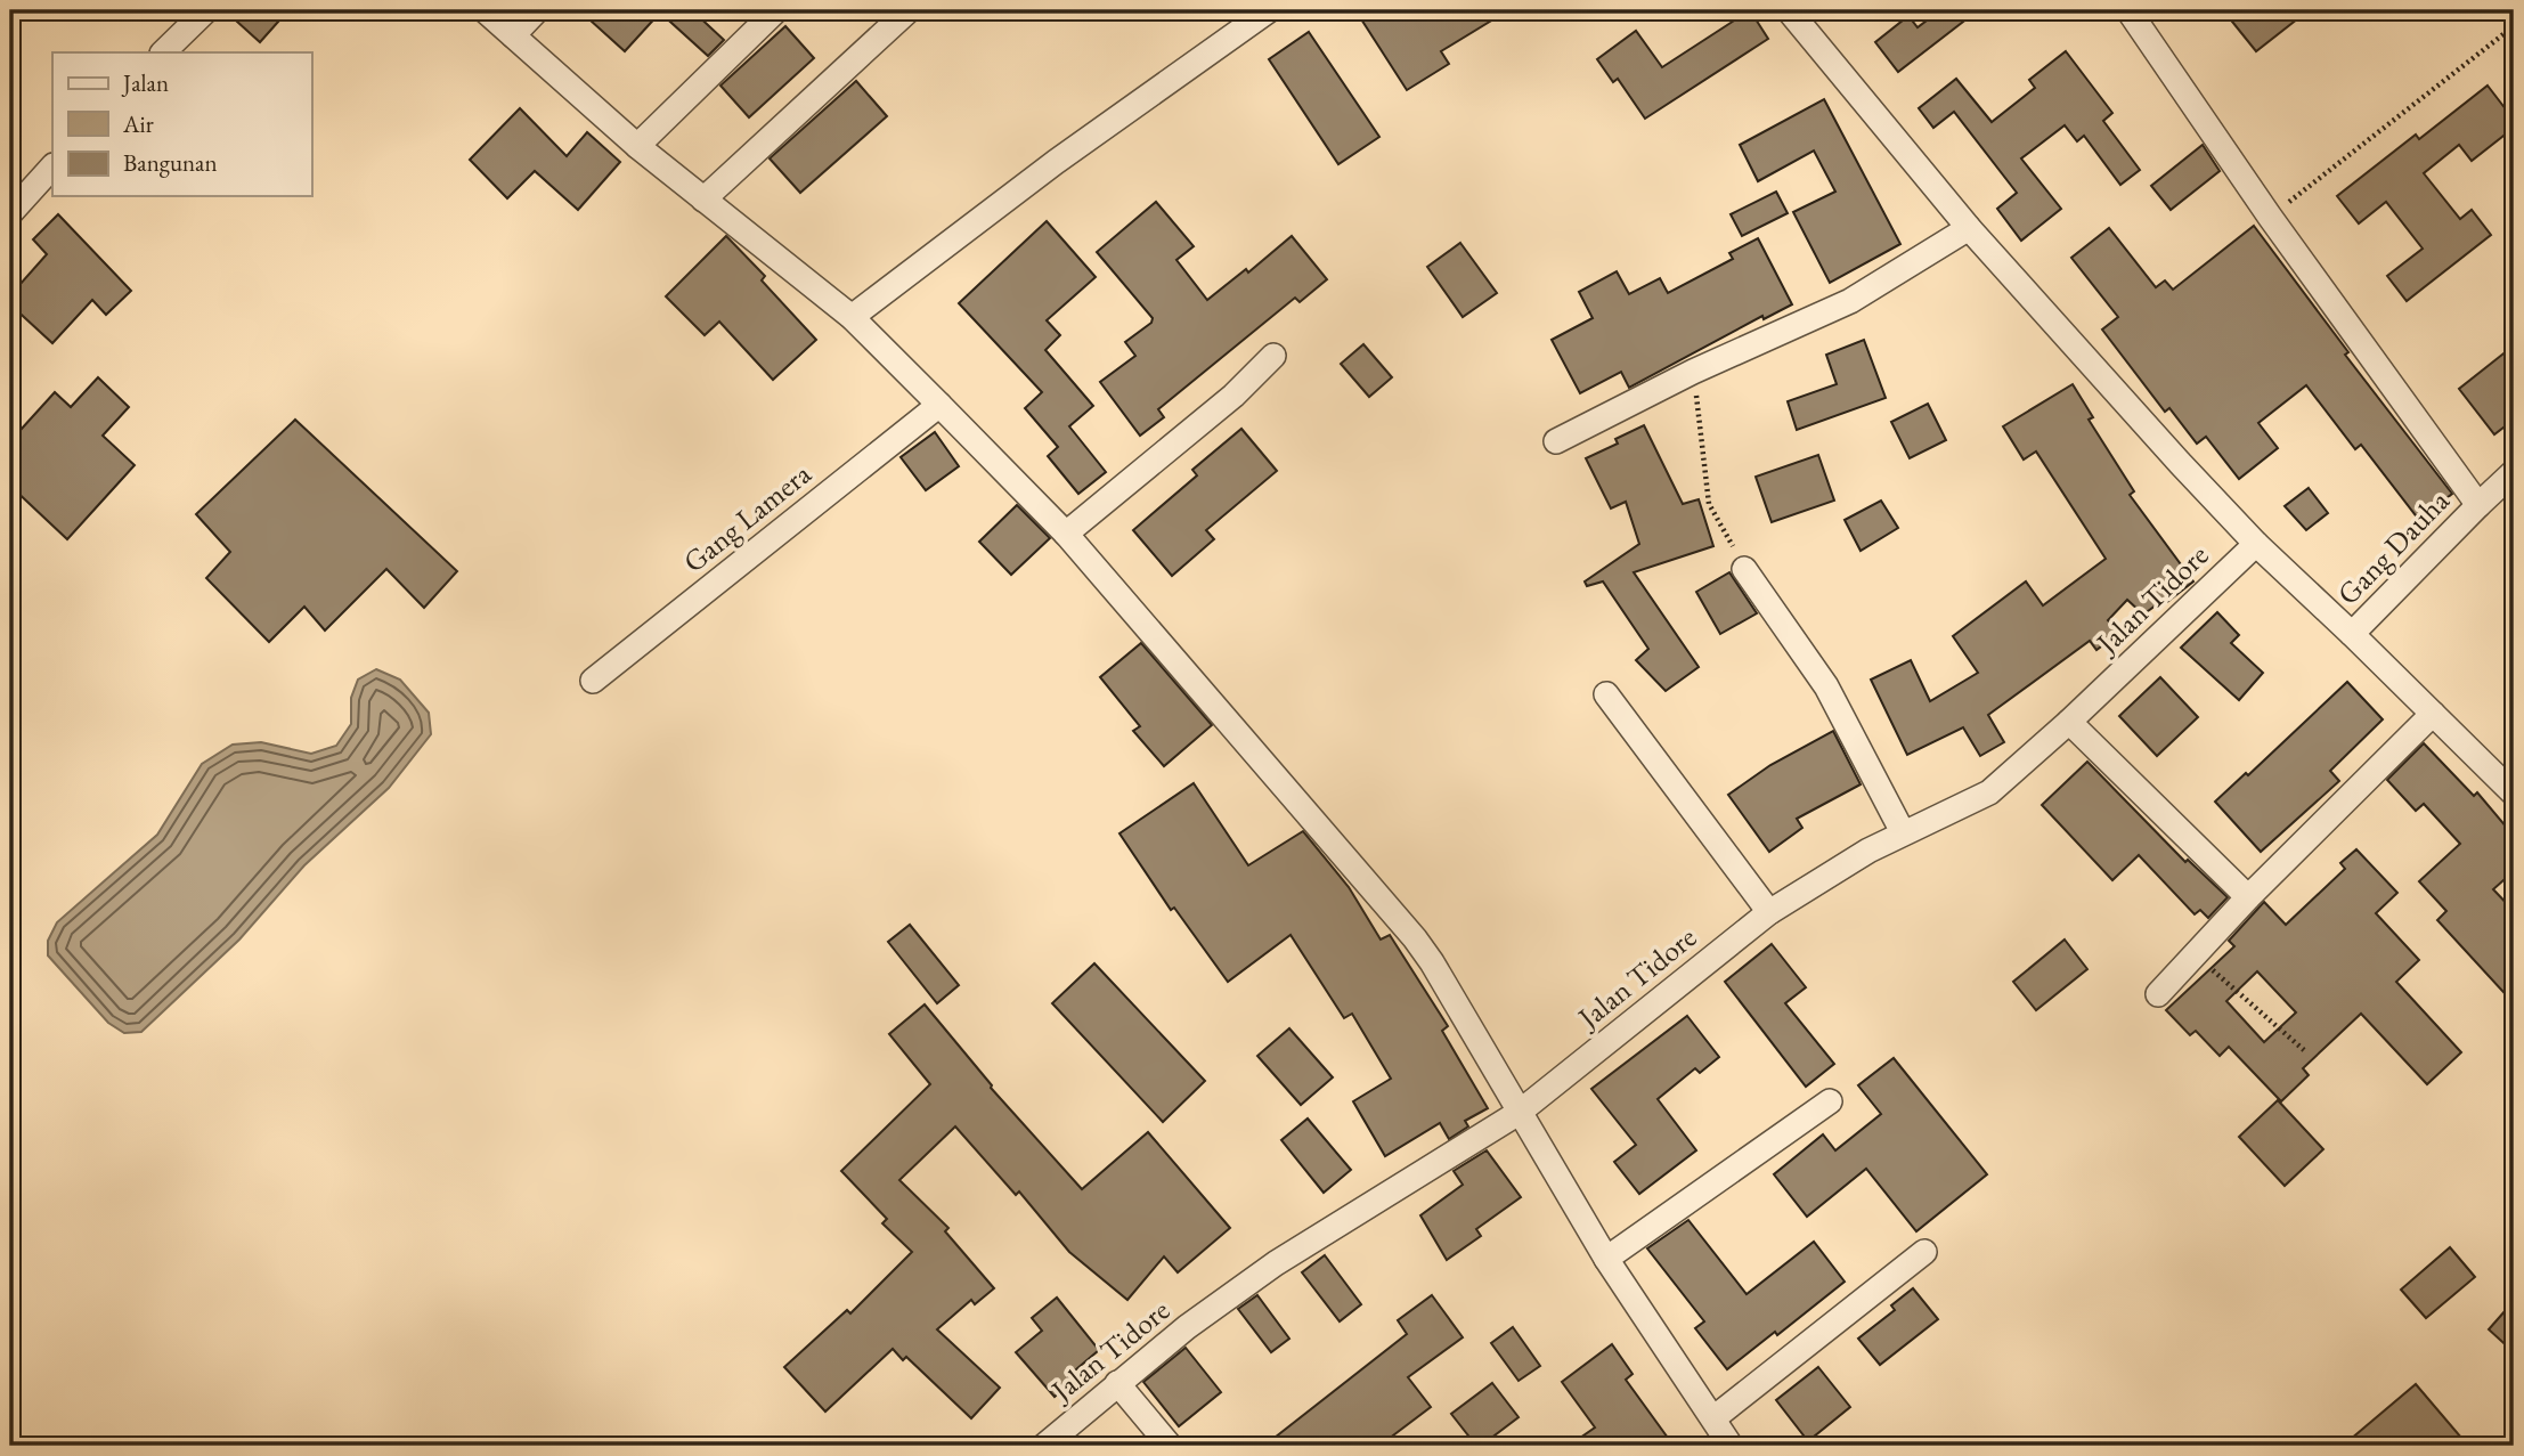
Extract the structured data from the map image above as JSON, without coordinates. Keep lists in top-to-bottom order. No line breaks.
{"streets":{"street":["Gang Lamera","Gang Dauha","Jalan Tidore"]},"legend":["Jalan","Air","Bangunan"]}
